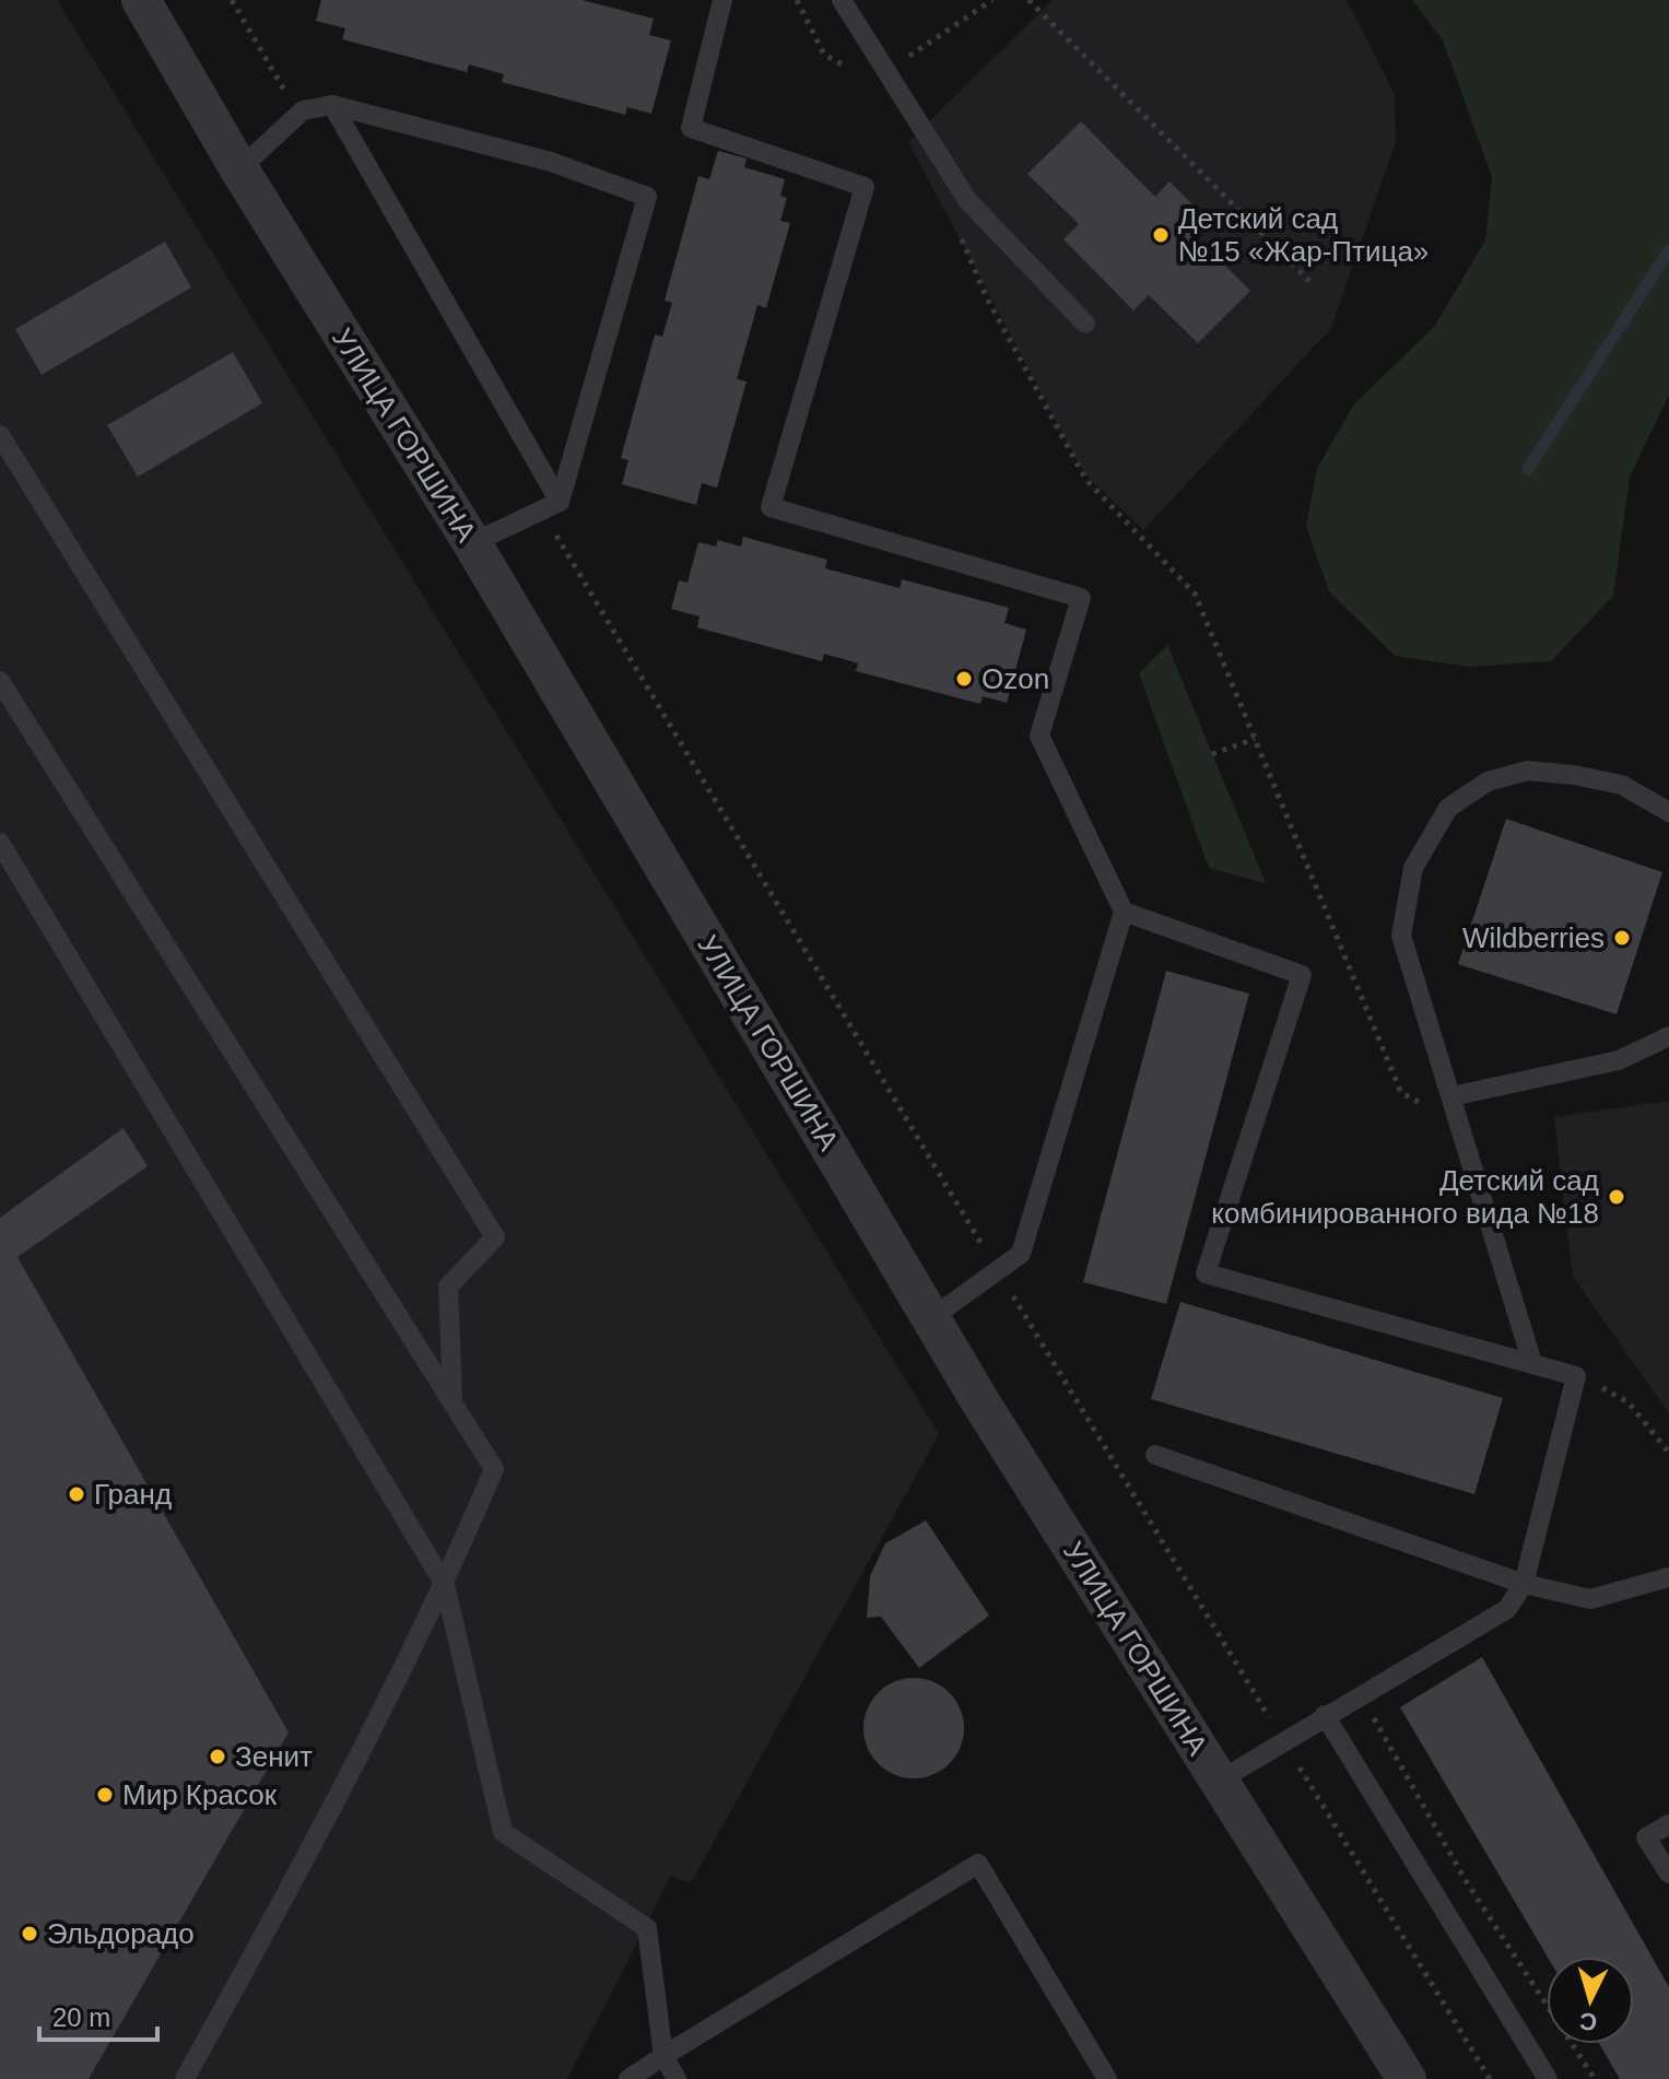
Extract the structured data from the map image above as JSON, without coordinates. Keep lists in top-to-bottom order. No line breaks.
{"streets":{"street":["УЛИЦА ГОРШИНА"]},"places":["Детский сад №15 «Жар-Птица»","Ozon","Wildberries","Детский сад комбинированного вида №18","Гранд","Зенит","Мир Красок","Эльдорадо"],"scale_bar":"20 m","north":"bottom"}
